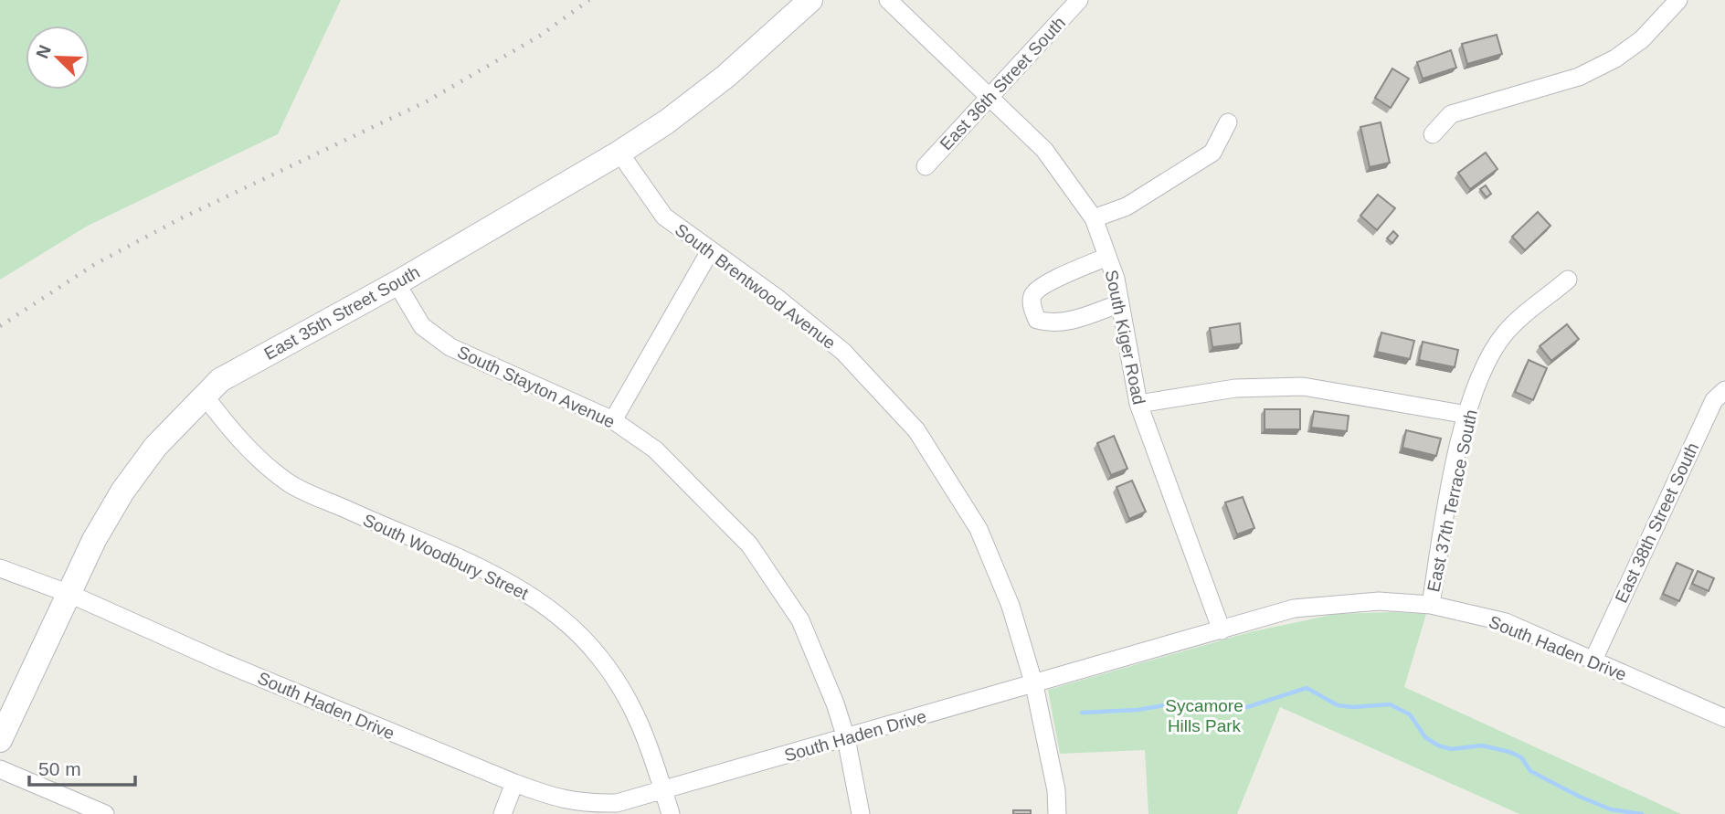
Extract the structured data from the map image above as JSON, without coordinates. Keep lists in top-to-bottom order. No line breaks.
{"streets":{"main road":["East 35th Street South"],"street":["East 36th Street South","South Brentwood Avenue","South Kiger Road","South Stayton Avenue","East 37th Terrace South","East 38th Street South","South Woodbury Street","South Haden Drive"]},"crossings":[["East 36th Street South","South Kiger Road"],["South Brentwood Avenue","East 35th Street South"],["South Brentwood Avenue","South Haden Drive"],["East 35th Street South","South Stayton Avenue"],["East 35th Street South","South Woodbury Street"],["East 35th Street South","South Haden Drive"],["South Kiger Road","South Haden Drive"],["South Stayton Avenue","South Haden Drive"],["East 37th Terrace South","South Haden Drive"],["East 38th Street South","South Haden Drive"],["South Woodbury Street","South Haden Drive"]],"parks":["Sycamore Hills Park"],"scale_bar":"50 m","north":"top left"}
